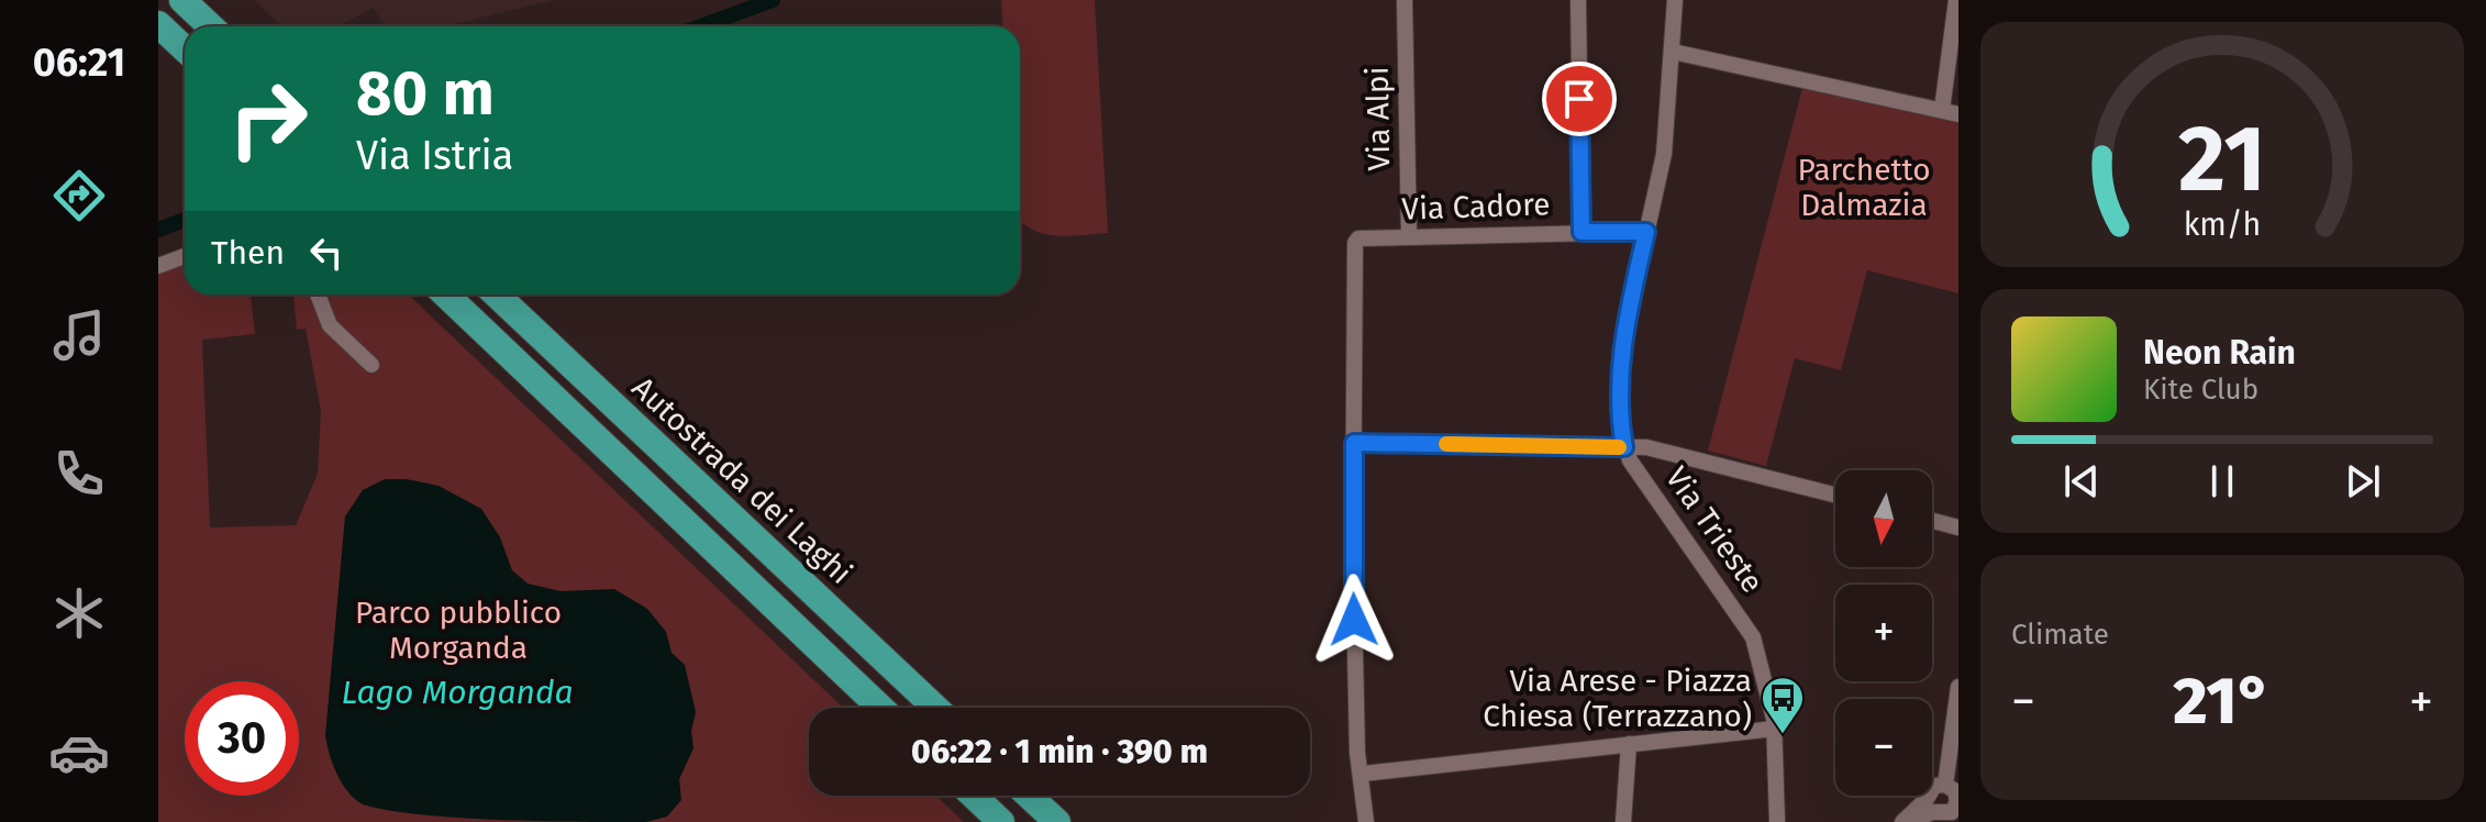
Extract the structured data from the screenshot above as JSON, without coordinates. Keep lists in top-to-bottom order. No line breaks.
{"streets":{"highway":["Autostrada dei Laghi"],"street":["Via Alpi","Via Cadore","Via Trieste"]},"crossings":[["Via Alpi","Via Cadore"],["Via Cadore","Via Trieste"]],"water":["Lago Morganda"],"parks":["Parchetto Dalmazia","Parco pubblico Morganda"],"places":{"bus stop":["Via Arese - Piazza Chiesa (Terrazzano)"]},"north":"bottom","page":{"tabs":"06:21","turn":["80 m","Via Istria"],"then":"Then","song":["Neon Rain","Kite Club"],"map_buttons":["+","−"],"tile":"Climate","heat":["−","21°","+"],"limit":"30","trip":"06:22 · 1 min · 390 m","gauge":["21","km/h"]}}
